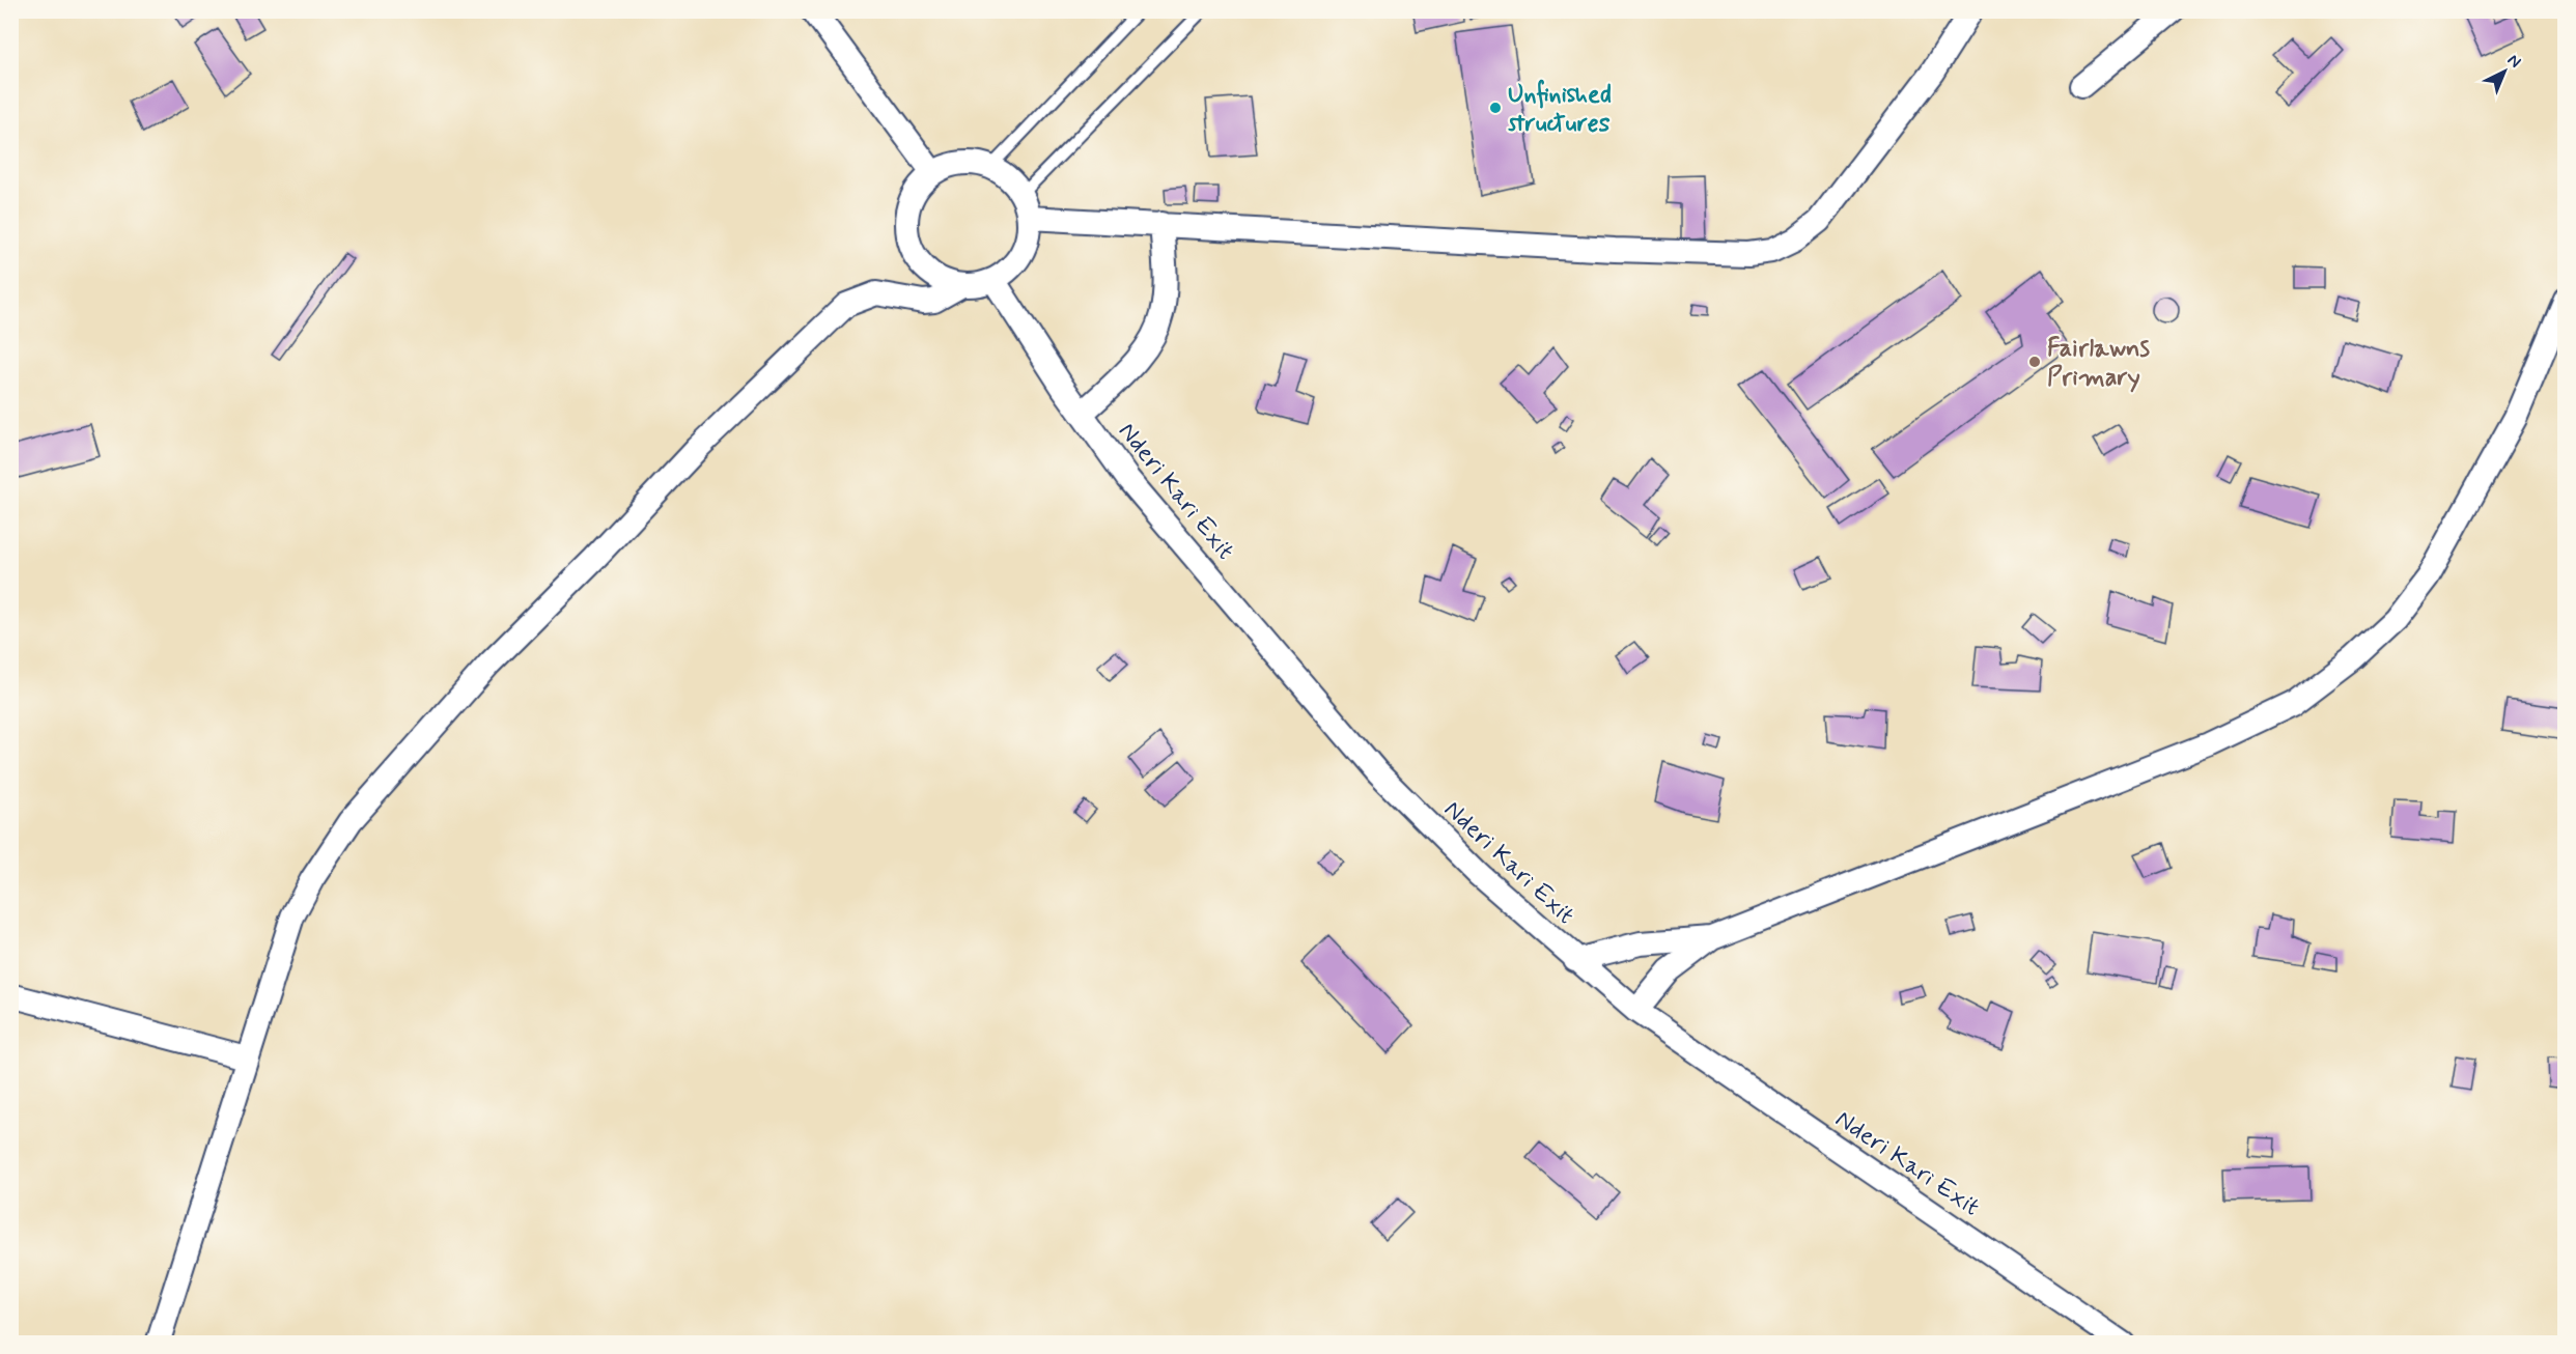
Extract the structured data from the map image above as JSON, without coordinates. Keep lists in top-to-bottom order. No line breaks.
{"streets":{"street":["Nderi Kari Exit"]},"places":["Unfinished structures","Fairlawns Primary"],"north":"top right"}
